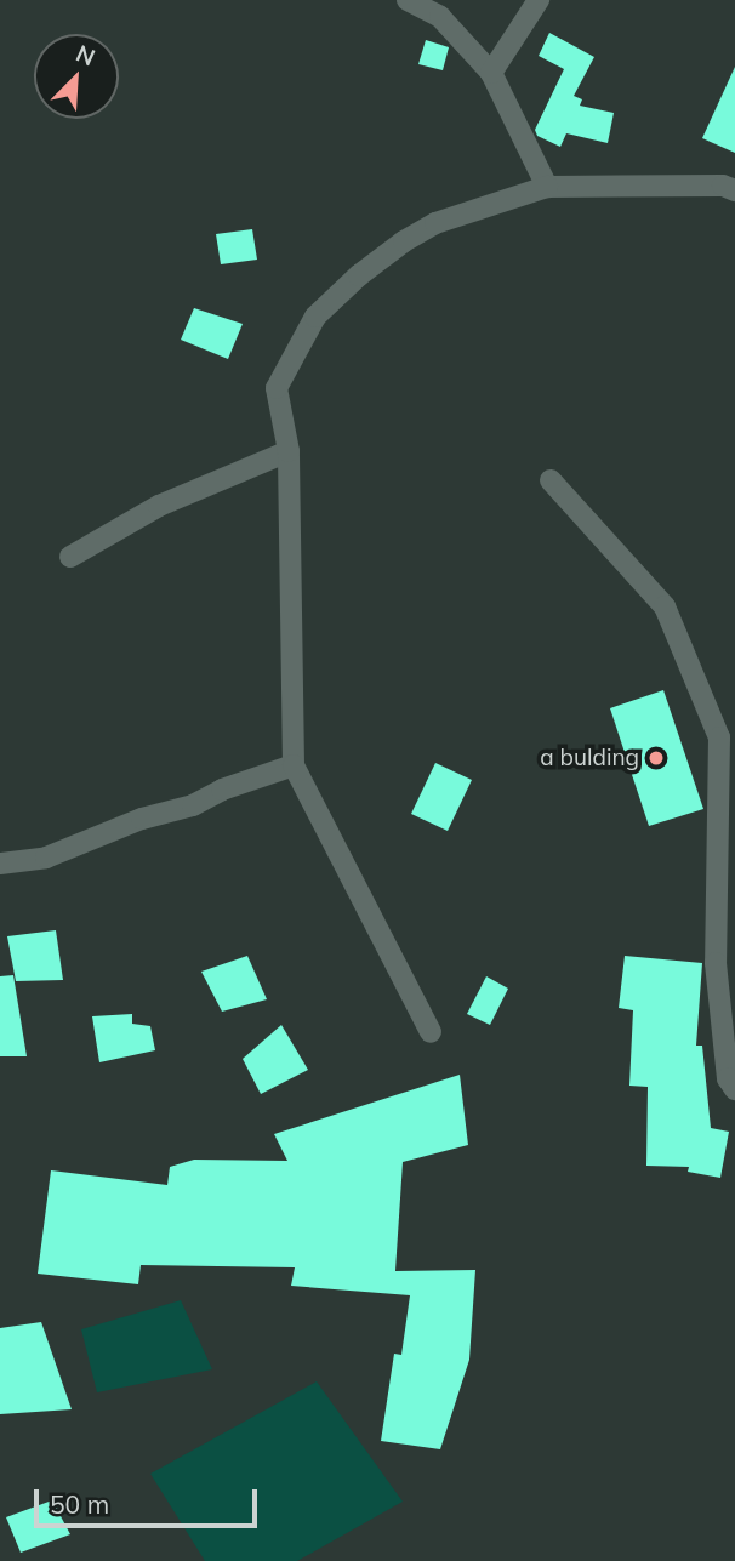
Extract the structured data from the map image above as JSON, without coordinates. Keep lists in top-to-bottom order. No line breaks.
{"places":["a bulding"],"scale_bar":"50 m","north":"top right"}
